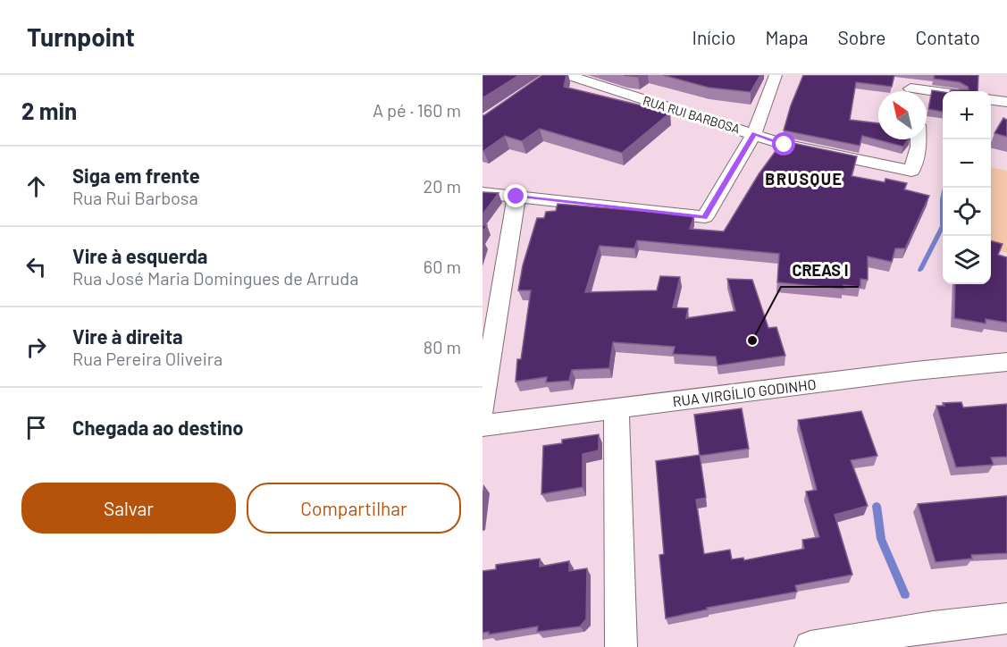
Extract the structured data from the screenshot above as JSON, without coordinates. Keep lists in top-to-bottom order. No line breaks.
{"streets":{"street":["RUA RUI BARBOSA","RUA VIRGÍLIO GODINHO"]},"districts":["BRUSQUE"],"places":["CREAS I"],"north":"top left","page":{"header":"Turnpoint","nav":["Início","Mapa","Sobre","Contato"],"heading":["2 min","A pé · 160 m"],"map_buttons":["+","−"],"list":[["Siga em frente","Rua Rui Barbosa","20 m"],["Vire à esquerda","Rua José Maria Domingues de Arruda","60 m"],["Vire à direita","Rua Pereira Oliveira","80 m"],"Chegada ao destino"],"buttons":["Salvar","Compartilhar"]}}
